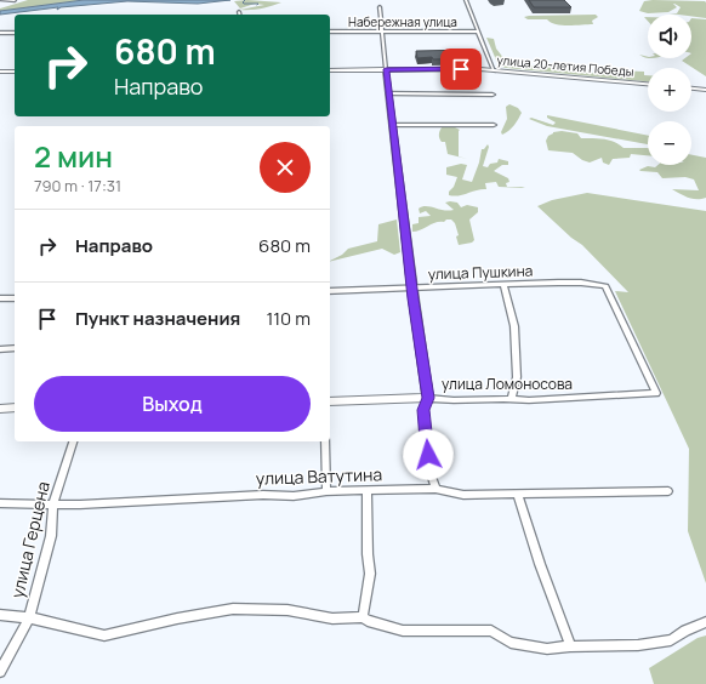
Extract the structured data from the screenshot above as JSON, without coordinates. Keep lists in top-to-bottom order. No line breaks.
{"streets":{"street":["Набережная улица","улица 20-летия Победы","улица Пушкина","улица Ломоносова","улица Ватутина","улица Герцена"]},"crossings":[["улица Пушкина","улица Ломоносова"],["улица Ватутина","улица Герцена"]],"page":{"map_buttons":["+","−"],"turn":["680 m","Направо"],"heading":["2 мин","790 m · 17:31"],"list":[{"name":"Направо","value":"680 m"},{"name":"Пункт назначения","value":"110 m"}],"buttons":"Выход"}}
